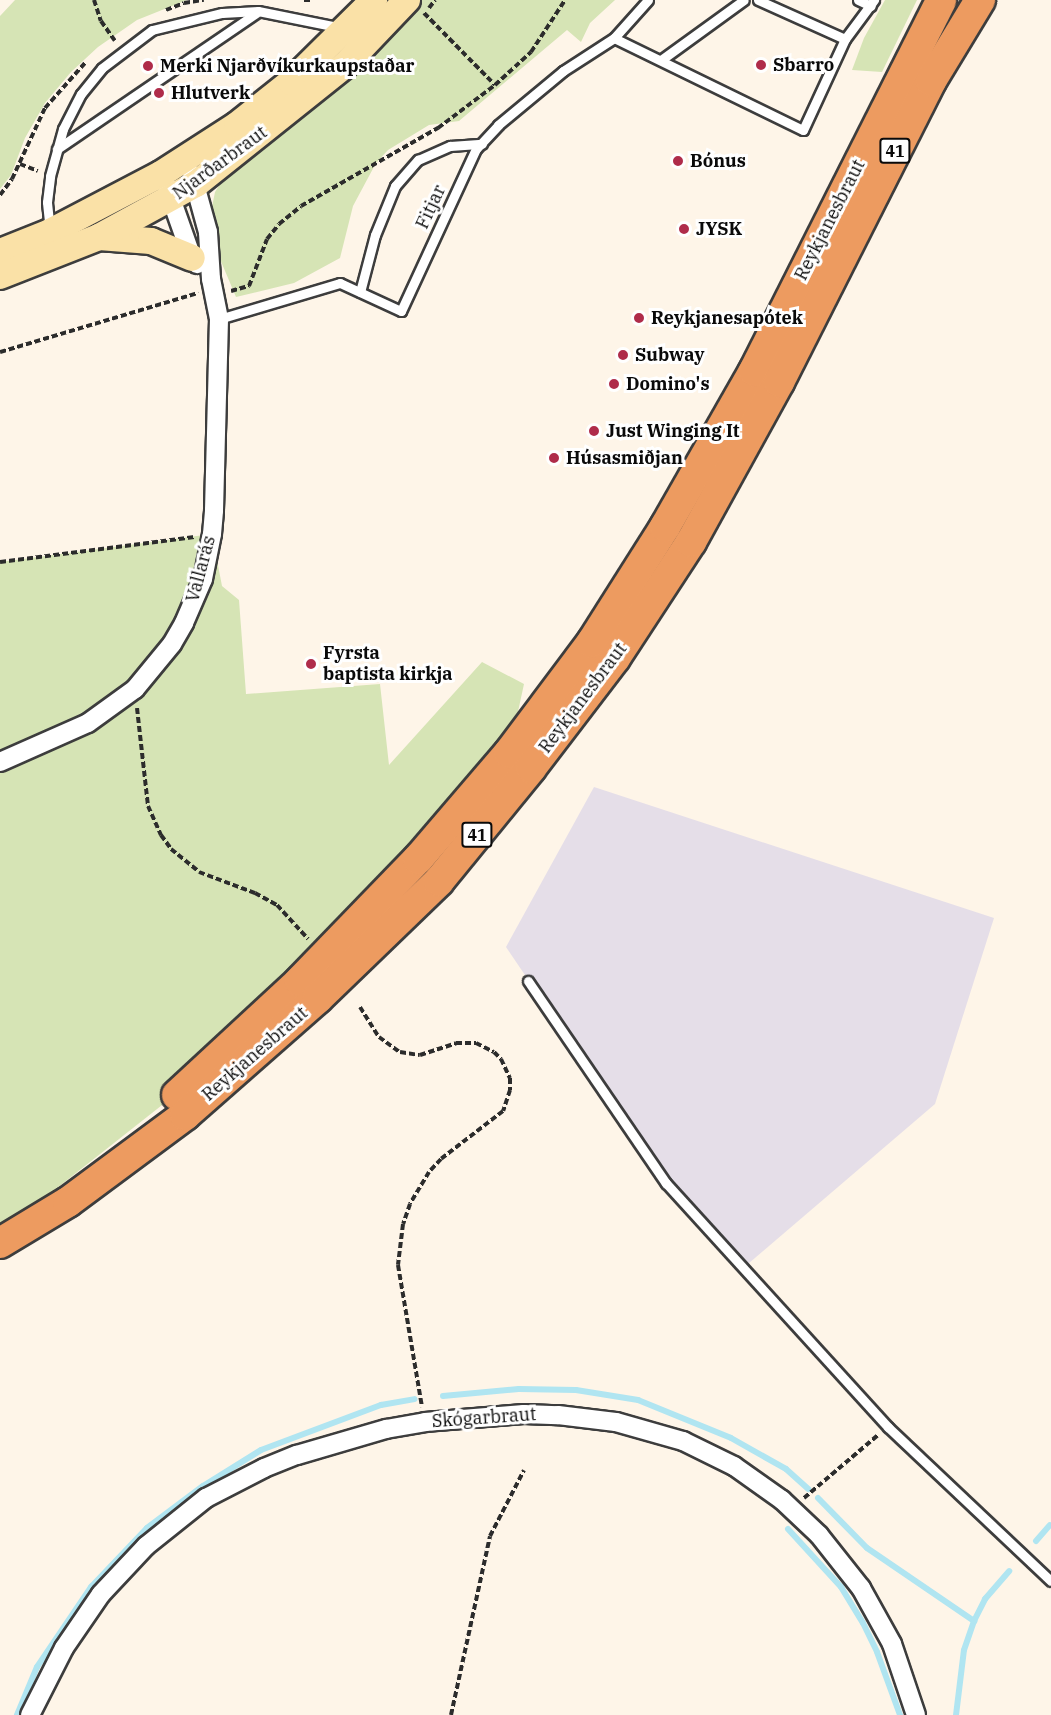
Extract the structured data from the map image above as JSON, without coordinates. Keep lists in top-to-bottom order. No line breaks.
{"streets":{"highway":["41","Reykjanesbraut"],"main road":["Njarðarbraut"],"street":["Vallarás","Skógarbraut"],"lane":["Fitjar"]},"crossings":[["Njarðarbraut","Vallarás"],["Fitjar","Vallarás"]],"places":["Sbarro","Merki Njarðvíkurkaupstaðar","Hlutverk","Bónus","JYSK","Reykjanesapótek","Subway","Domino's","Just Winging It","Húsasmiðjan","Fyrsta baptista kirkja"]}
